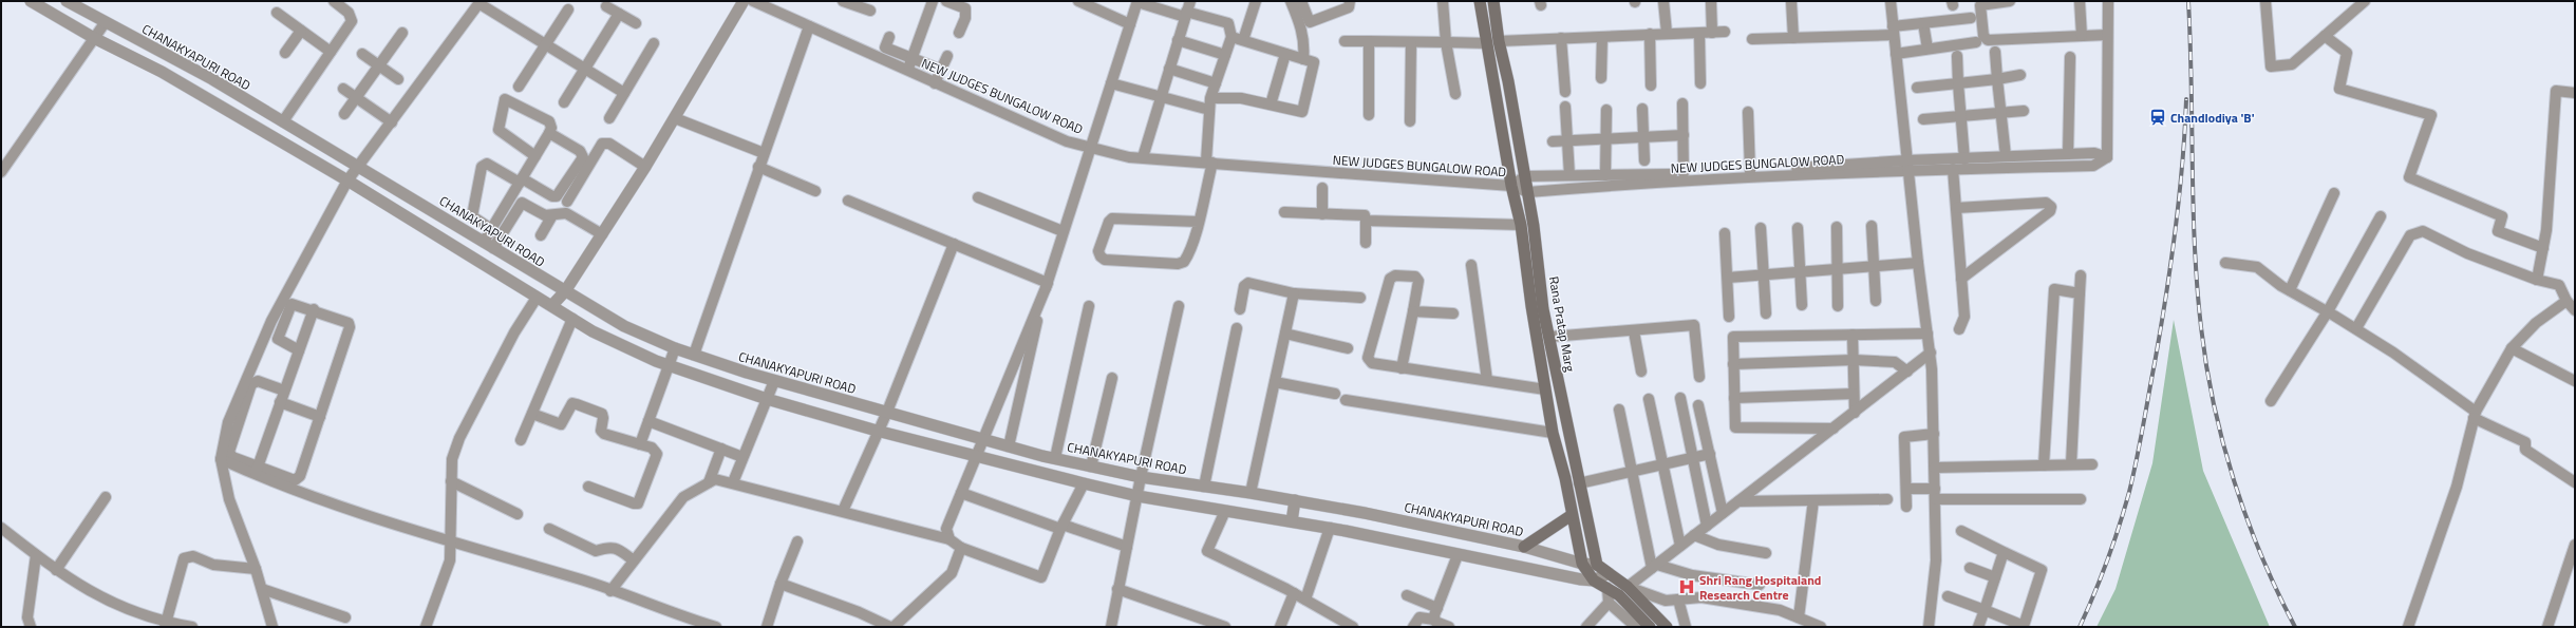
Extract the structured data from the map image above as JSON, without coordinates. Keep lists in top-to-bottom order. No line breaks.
{"streets":{"main road":["Rana Pratap Marg"],"street":["CHANAKYAPURI ROAD","NEW JUDGES BUNGALOW ROAD"]},"crossings":[["CHANAKYAPURI ROAD","Rana Pratap Marg"],["NEW JUDGES BUNGALOW ROAD","Rana Pratap Marg"]],"places":{"station":["Chandlodiya 'B'"],"hospital":["Shri Rang Hospitaland Research Centre"]}}
